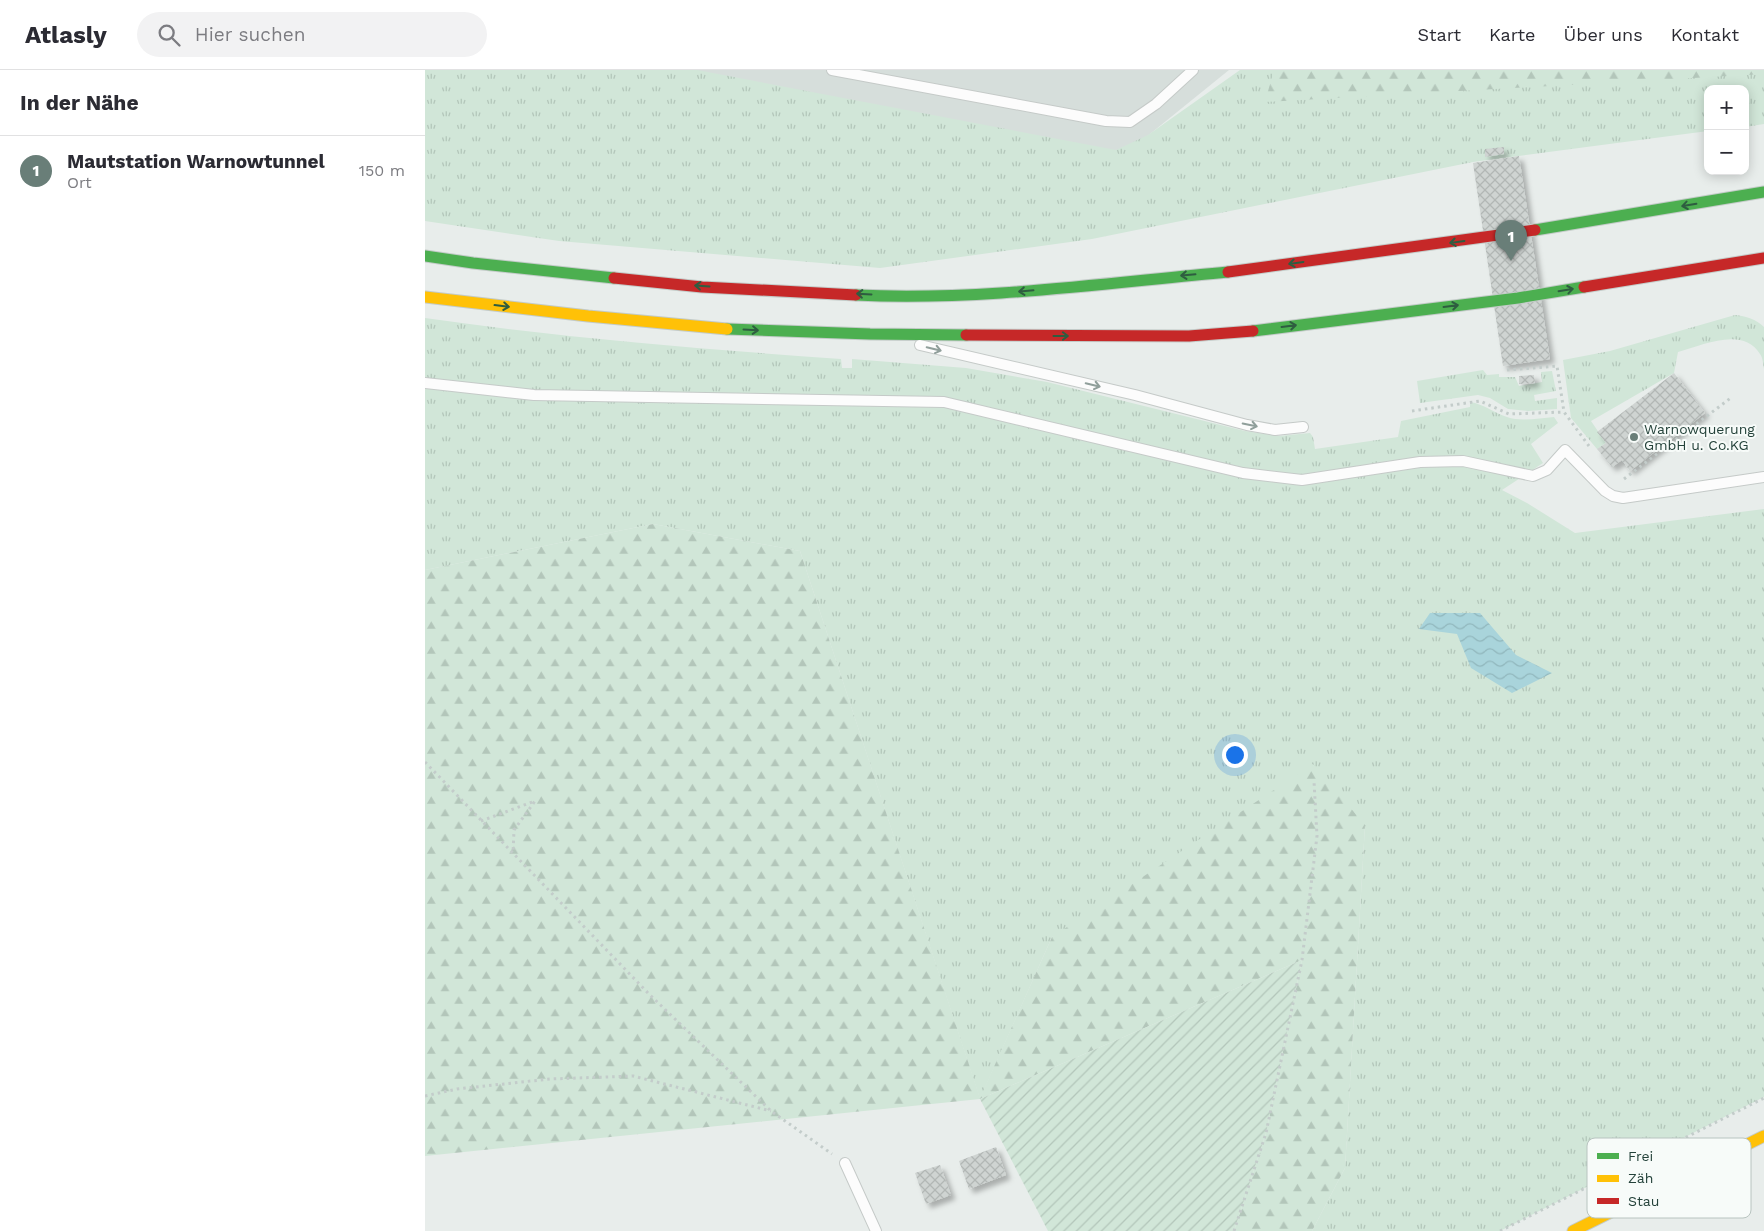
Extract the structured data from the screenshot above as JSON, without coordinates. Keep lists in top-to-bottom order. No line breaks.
{"places":["Warnowquerung GmbH u. Co.KG"],"legend":["Frei","Zäh","Stau"],"page":{"header":"Atlasly","search":"Hier suchen","nav":["Start","Karte","Über uns","Kontakt"],"heading":"In der Nähe","map_buttons":["+","−"],"list":[{"mark":"1","name":"Mautstation Warnowtunnel","note":"Ort","value":"150 m"}],"pins":"1"}}
